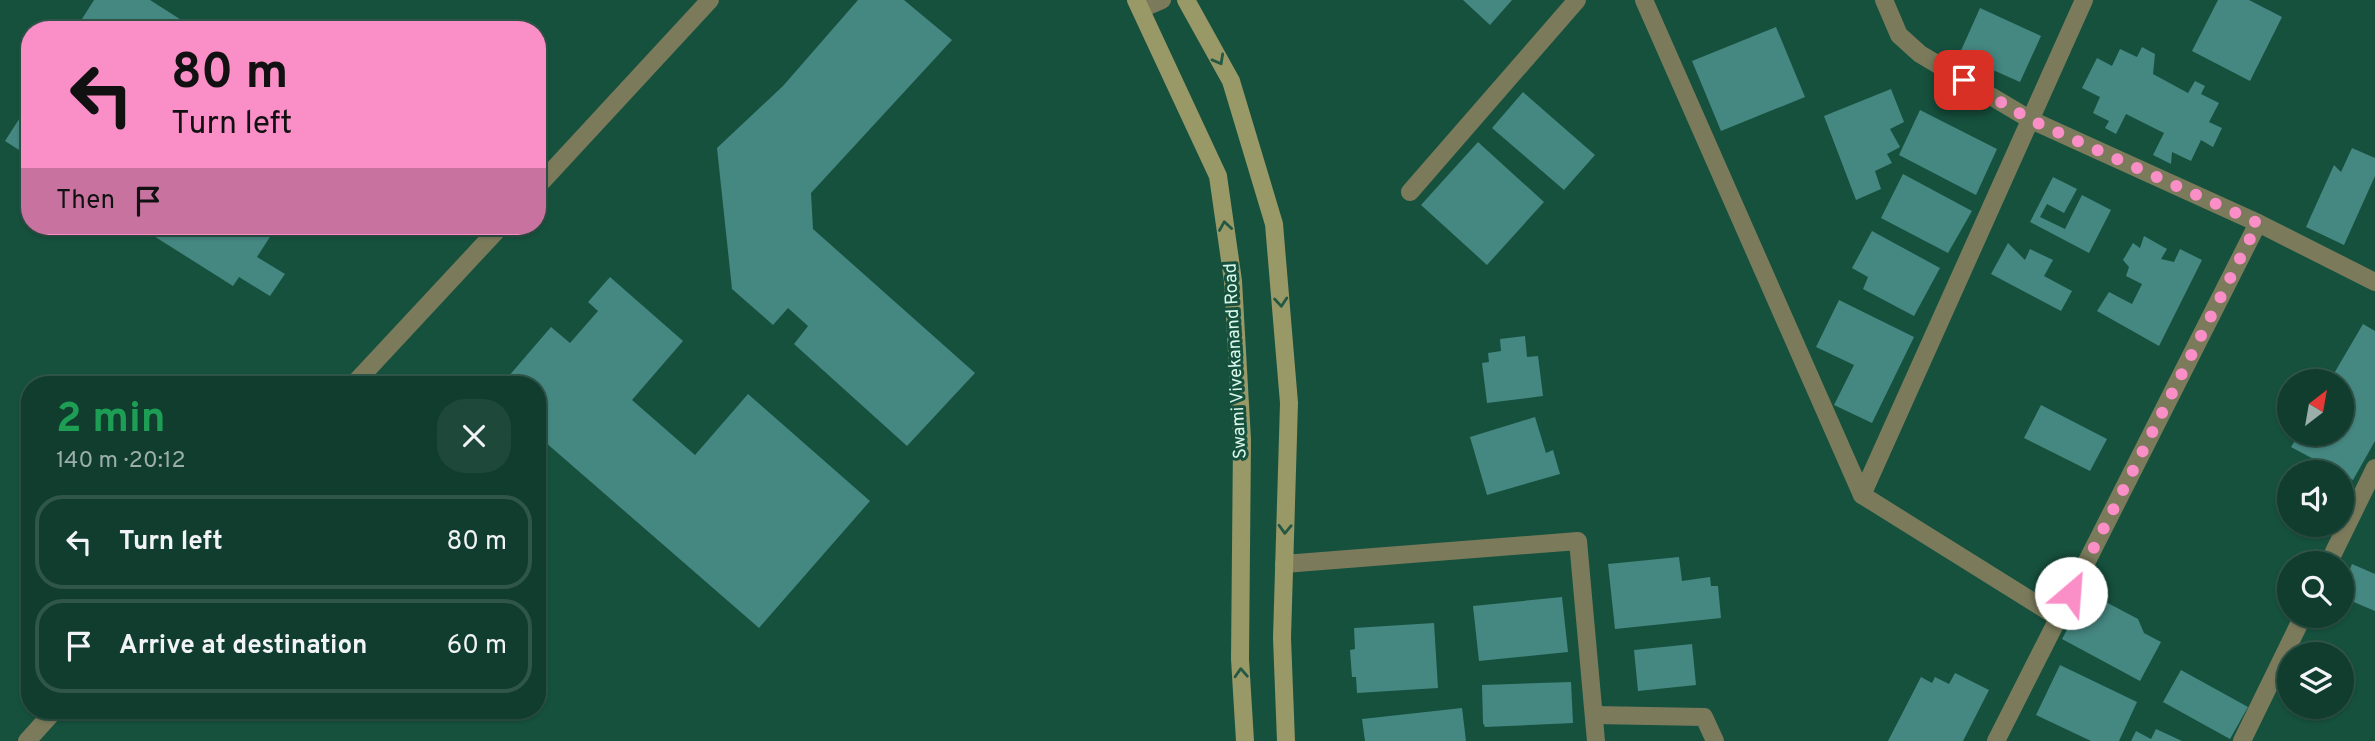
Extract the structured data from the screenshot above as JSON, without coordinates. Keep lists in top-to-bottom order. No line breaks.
{"streets":{"main road":["Swami Vivekanand Road"]},"north":"top right","page":{"turn":["80 m","Turn left"],"then":"Then","heading":["2 min","140 m · 20:12"],"list":[{"name":"Turn left","value":"80 m"},{"name":"Arrive at destination","value":"60 m"}]}}
